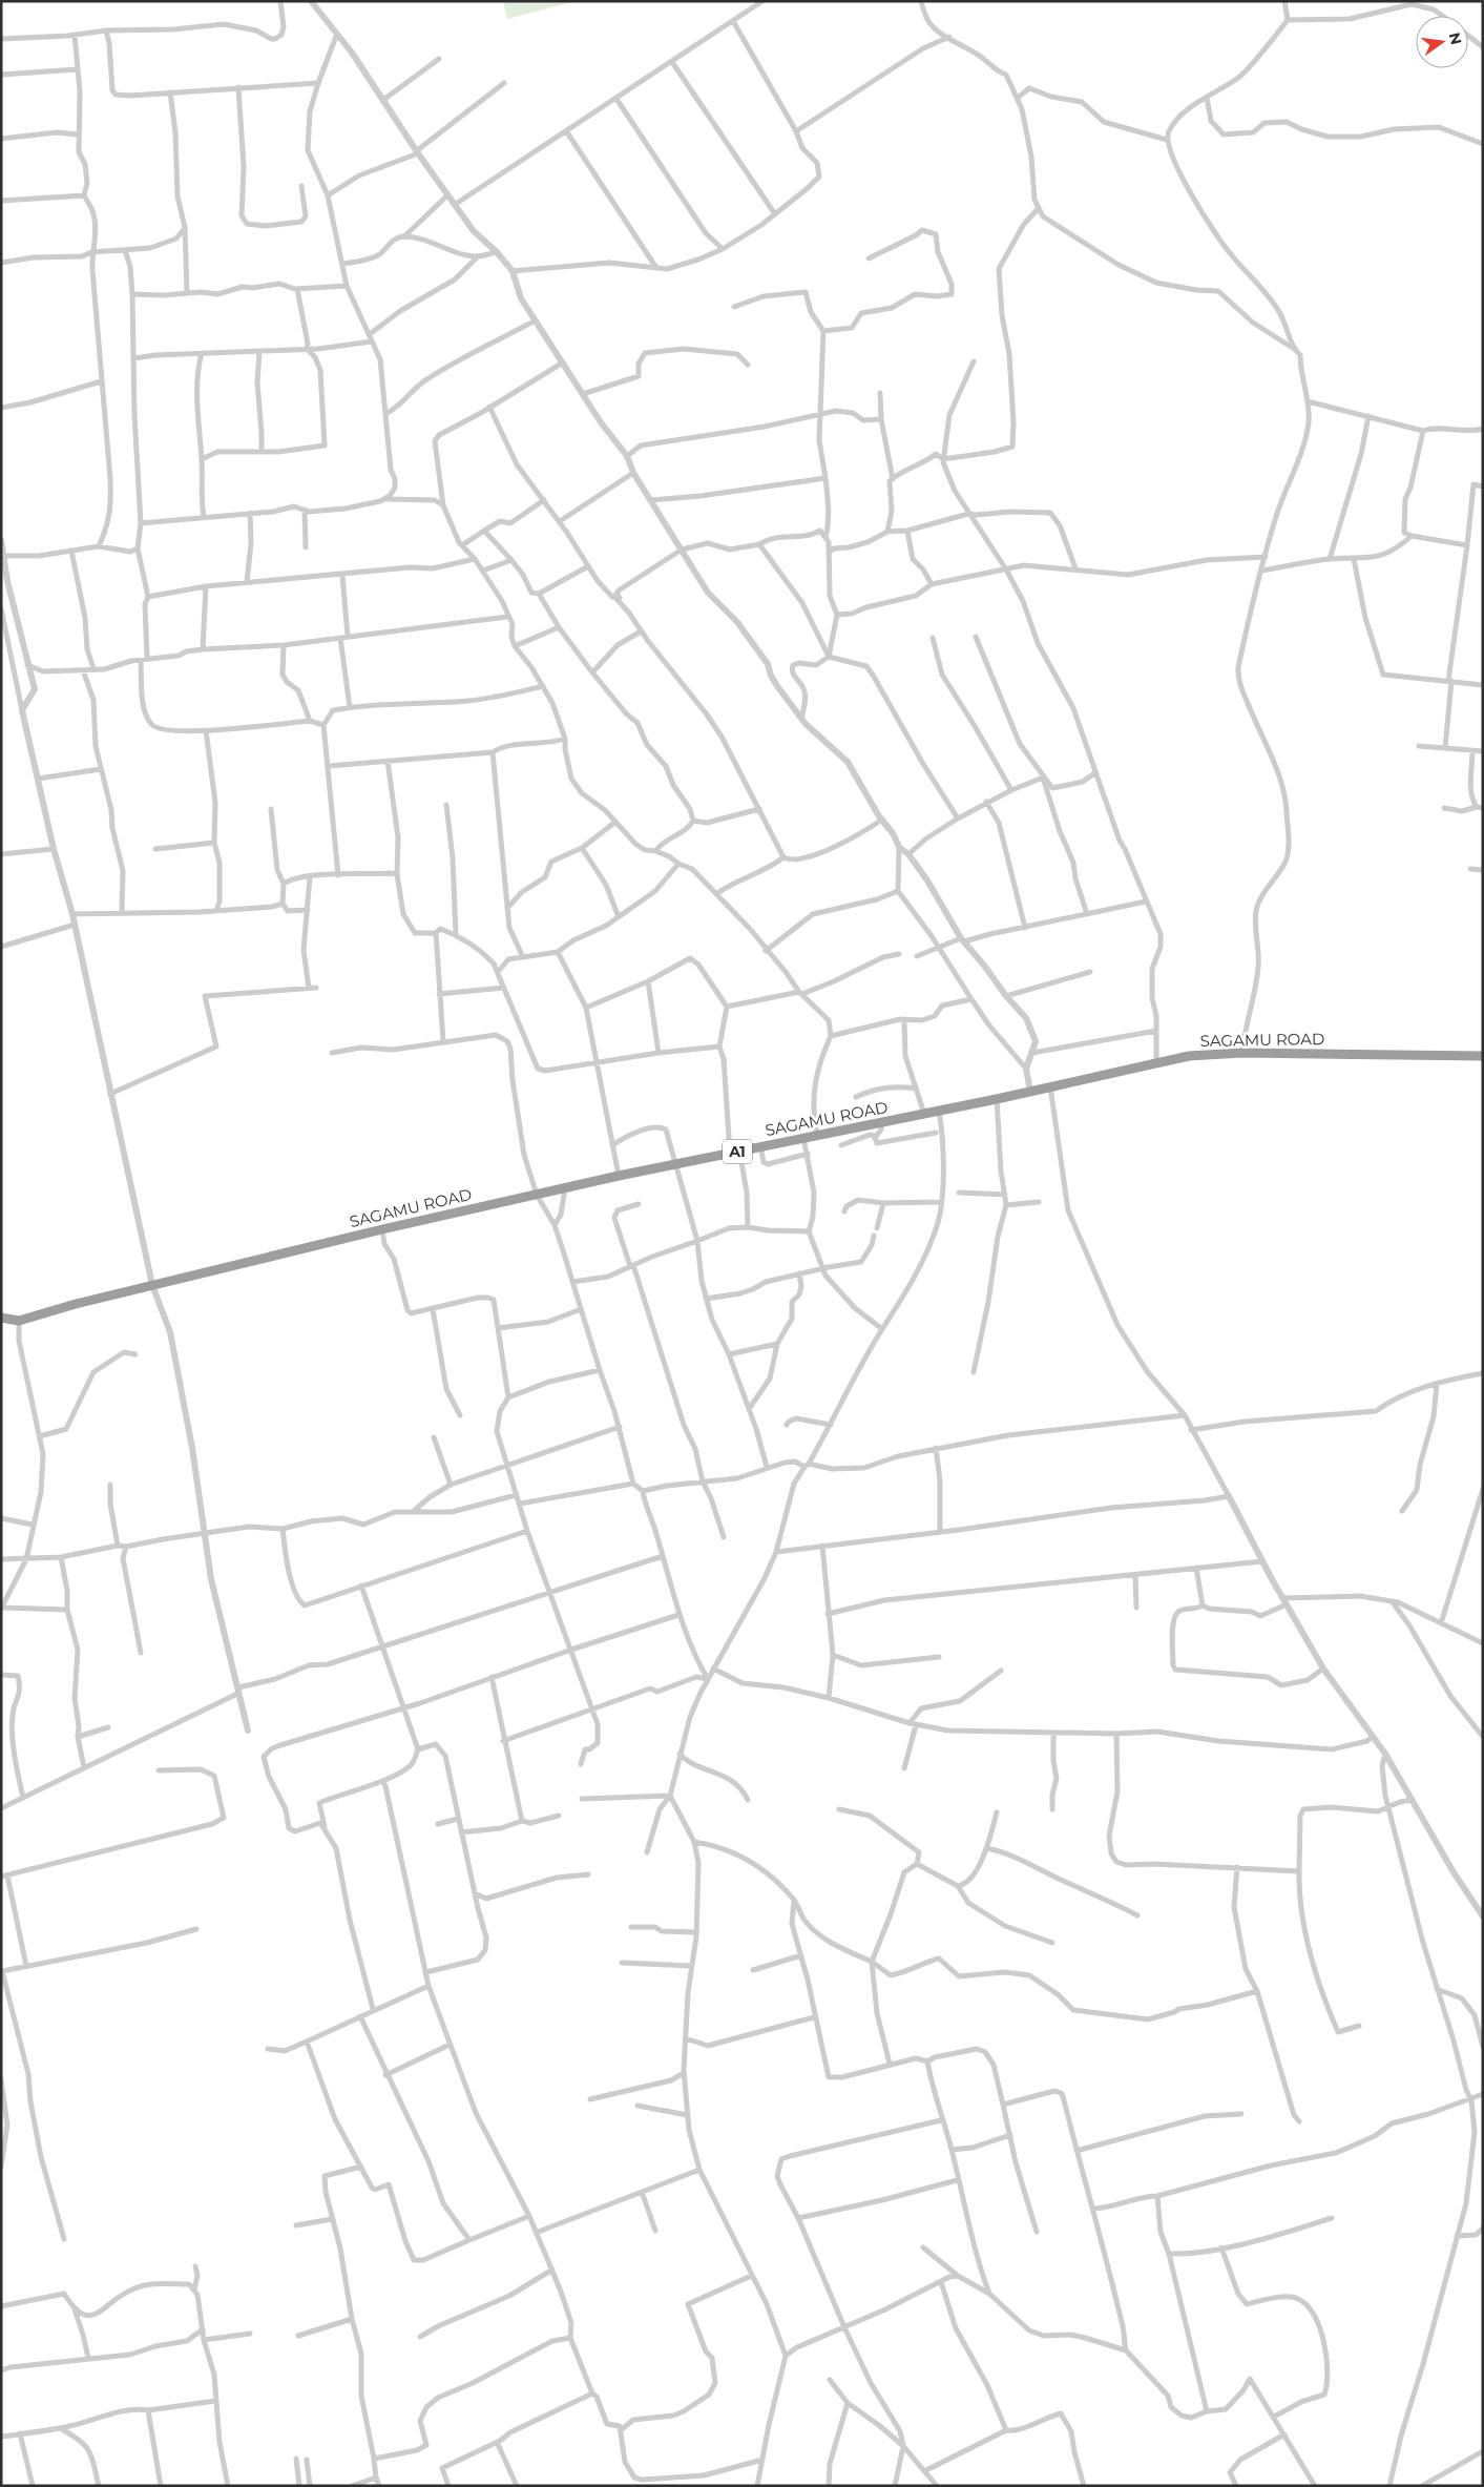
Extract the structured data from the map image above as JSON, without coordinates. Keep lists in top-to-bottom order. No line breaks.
{"streets":{"highway":["SAGAMU ROAD","A1"]},"north":"right"}
